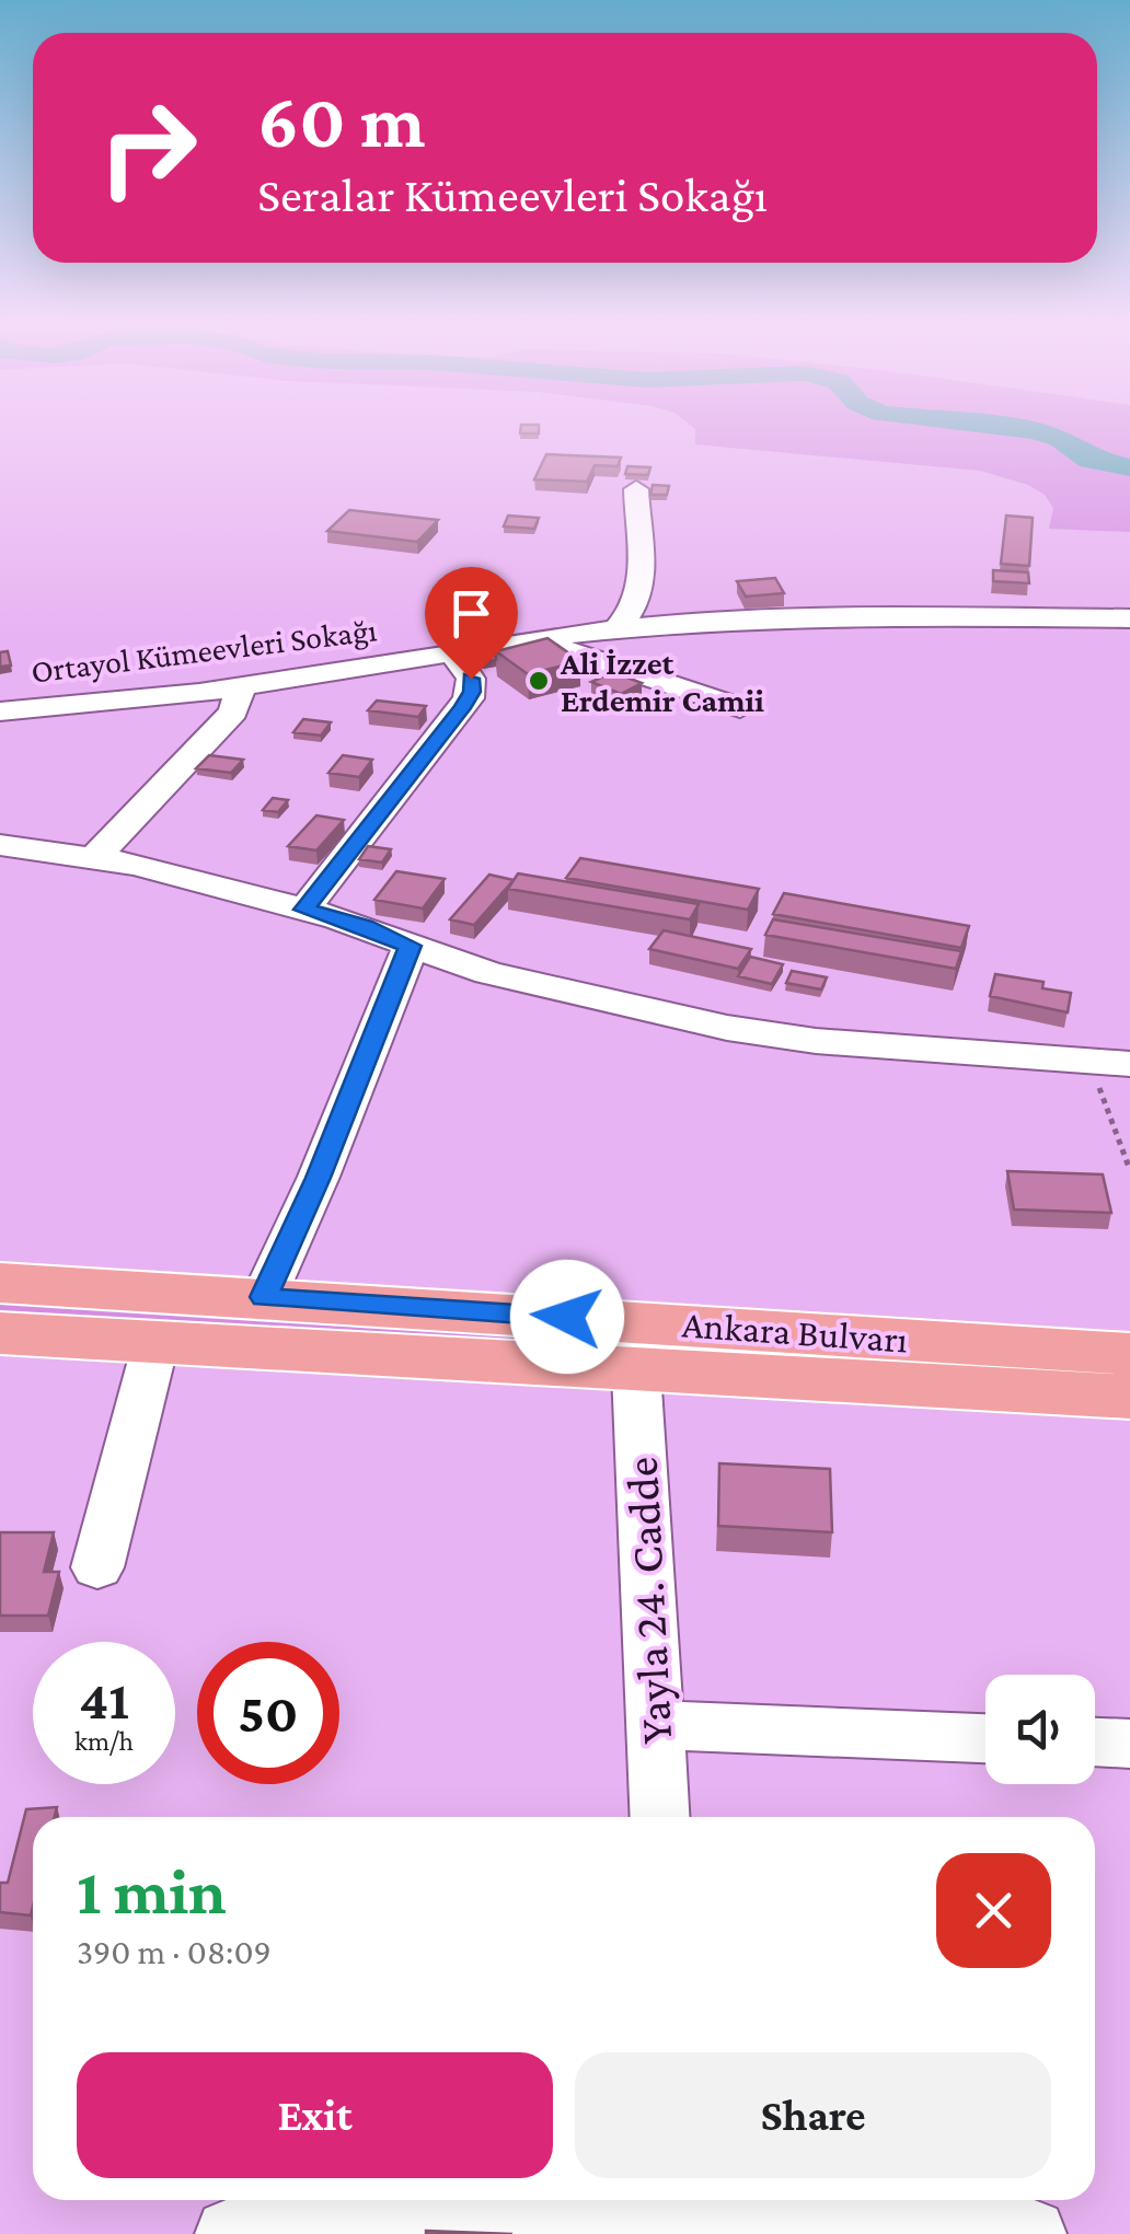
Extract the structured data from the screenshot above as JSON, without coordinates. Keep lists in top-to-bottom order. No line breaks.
{"streets":{"main road":["Ankara Bulvarı"],"street":["Ortayol Kümeevleri Sokağı","Yayla 24. Cadde"]},"crossings":[["Ankara Bulvarı","Yayla 24. Cadde"]],"places":["Ali İzzet Erdemir Camii"],"page":{"turn":["60 m","Seralar Kümeevleri Sokağı"],"speed":"41 km/h","limit":"50","heading":["1 min","390 m · 08:09"],"buttons":["Exit","Share"]}}
